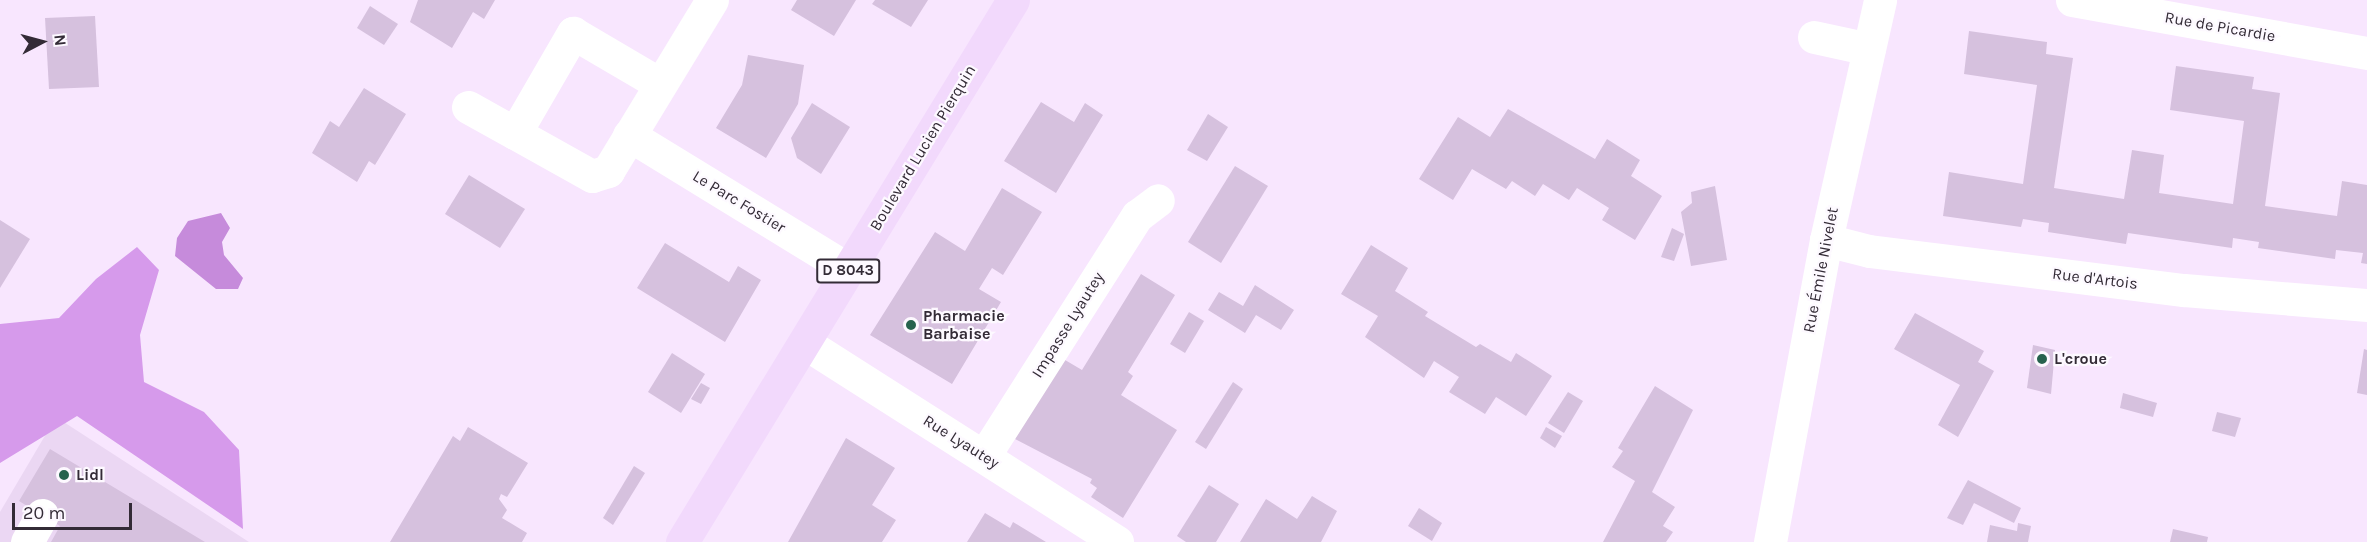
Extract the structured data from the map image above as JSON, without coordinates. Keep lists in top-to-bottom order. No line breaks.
{"streets":{"main road":["Boulevard Lucien Pierquin","D 8043"],"street":["Rue de Picardie","Le Parc Fostier","Rue Émile Nivelet","Rue d'Artois","Impasse Lyautey","Rue Lyautey"]},"crossings":[["Boulevard Lucien Pierquin","Le Parc Fostier"],["Boulevard Lucien Pierquin","Rue Lyautey"],["Rue Émile Nivelet","Rue d'Artois"],["Impasse Lyautey","Rue Lyautey"]],"places":["Pharmacie Barbaise","L'croue","Lidl"],"scale_bar":"20 m","north":"right"}
